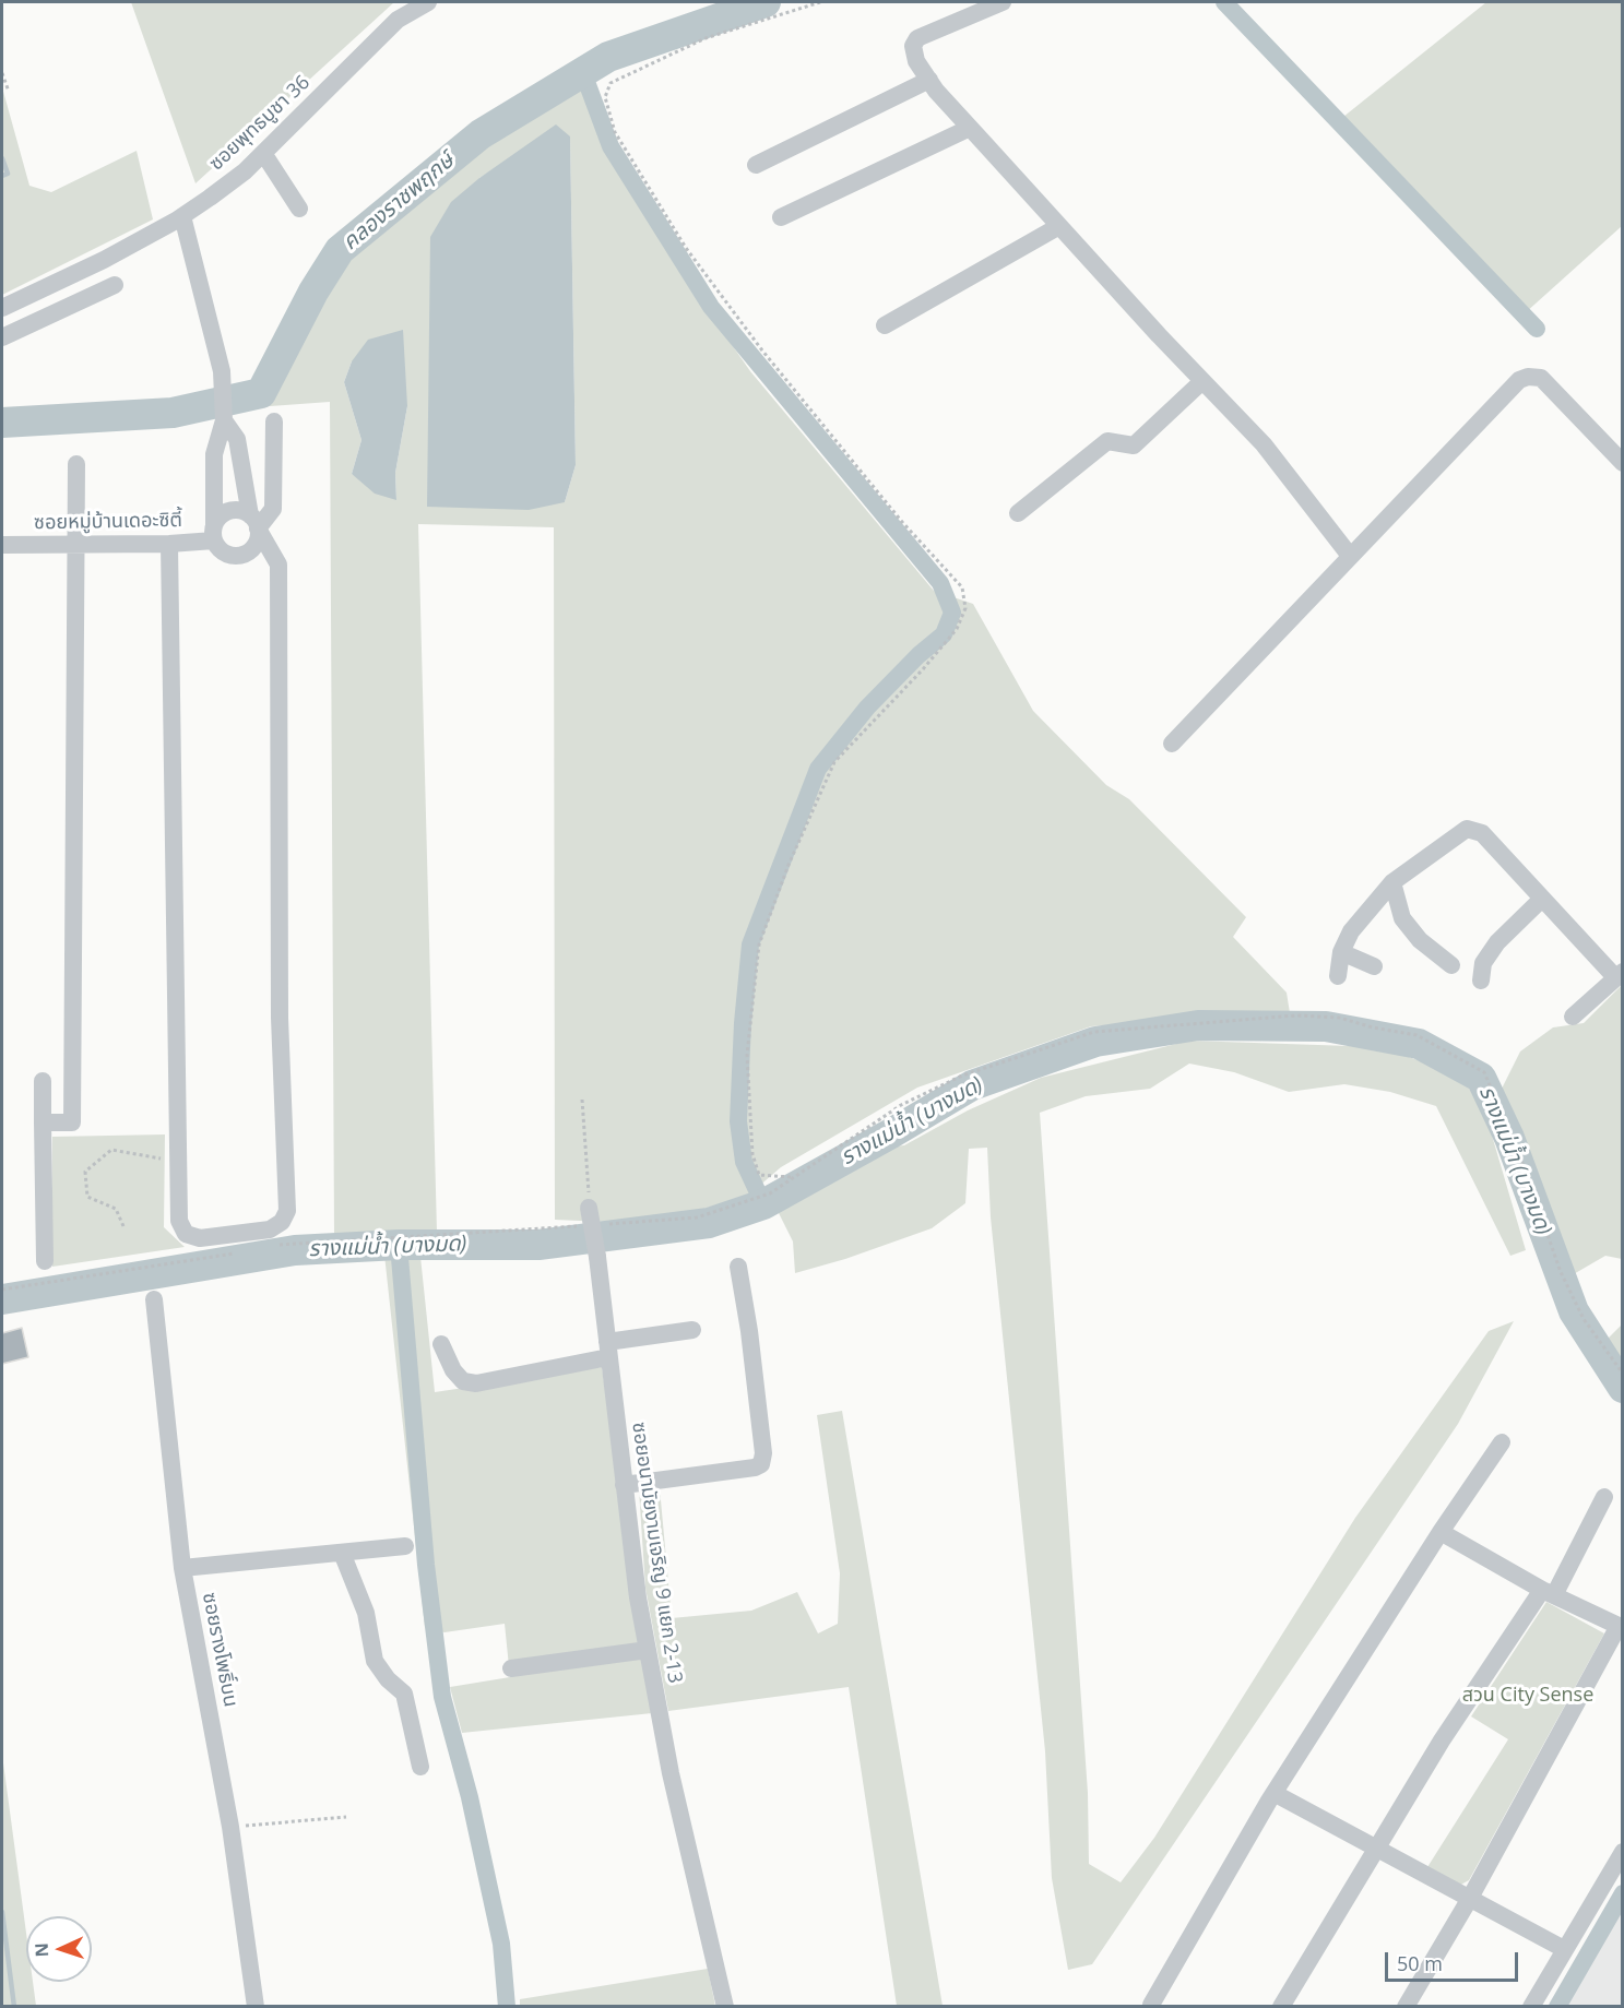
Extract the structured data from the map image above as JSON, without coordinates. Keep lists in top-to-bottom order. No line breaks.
{"streets":{"street":["ซอยพุทธบูชา 36","ซอยหมู่บ้านเดอะซิตี้","ซอยอนามัยงามเจริญ 9 แยก 2-13","ซอยรางโพธิ์บน"]},"water":["คลองราชพฤกษ์","รางแม่น้ำ (บางมด)"],"parks":["สวน City Sense"],"scale_bar":"50 m","north":"left"}
